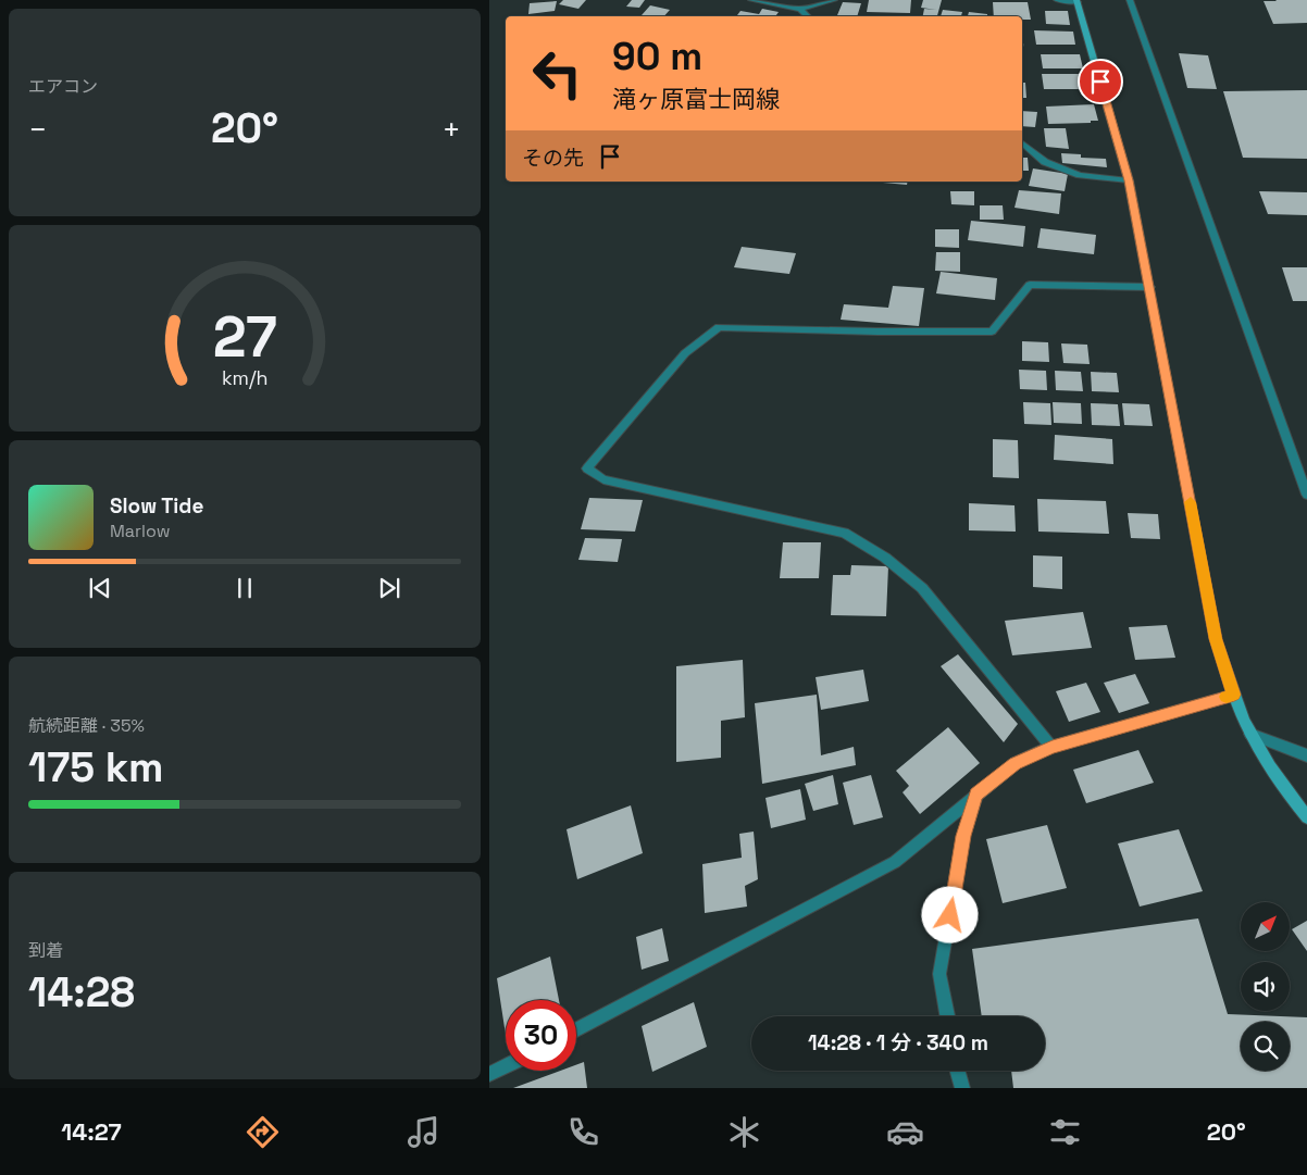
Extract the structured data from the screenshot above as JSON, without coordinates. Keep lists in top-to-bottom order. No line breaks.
{"north":"top right","page":{"tile":["エアコン",["航続距離 · 35%","175 km"],["到着","14:28"]],"turn":["90 m","滝ヶ原富士岡線"],"heat":["−","20°","+"],"then":"その先","song":["Slow Tide","Marlow"],"limit":"30","trip":"14:28 · 1 分 · 340 m","tabs":["14:27","20°"],"gauge":["27","km/h"]}}
